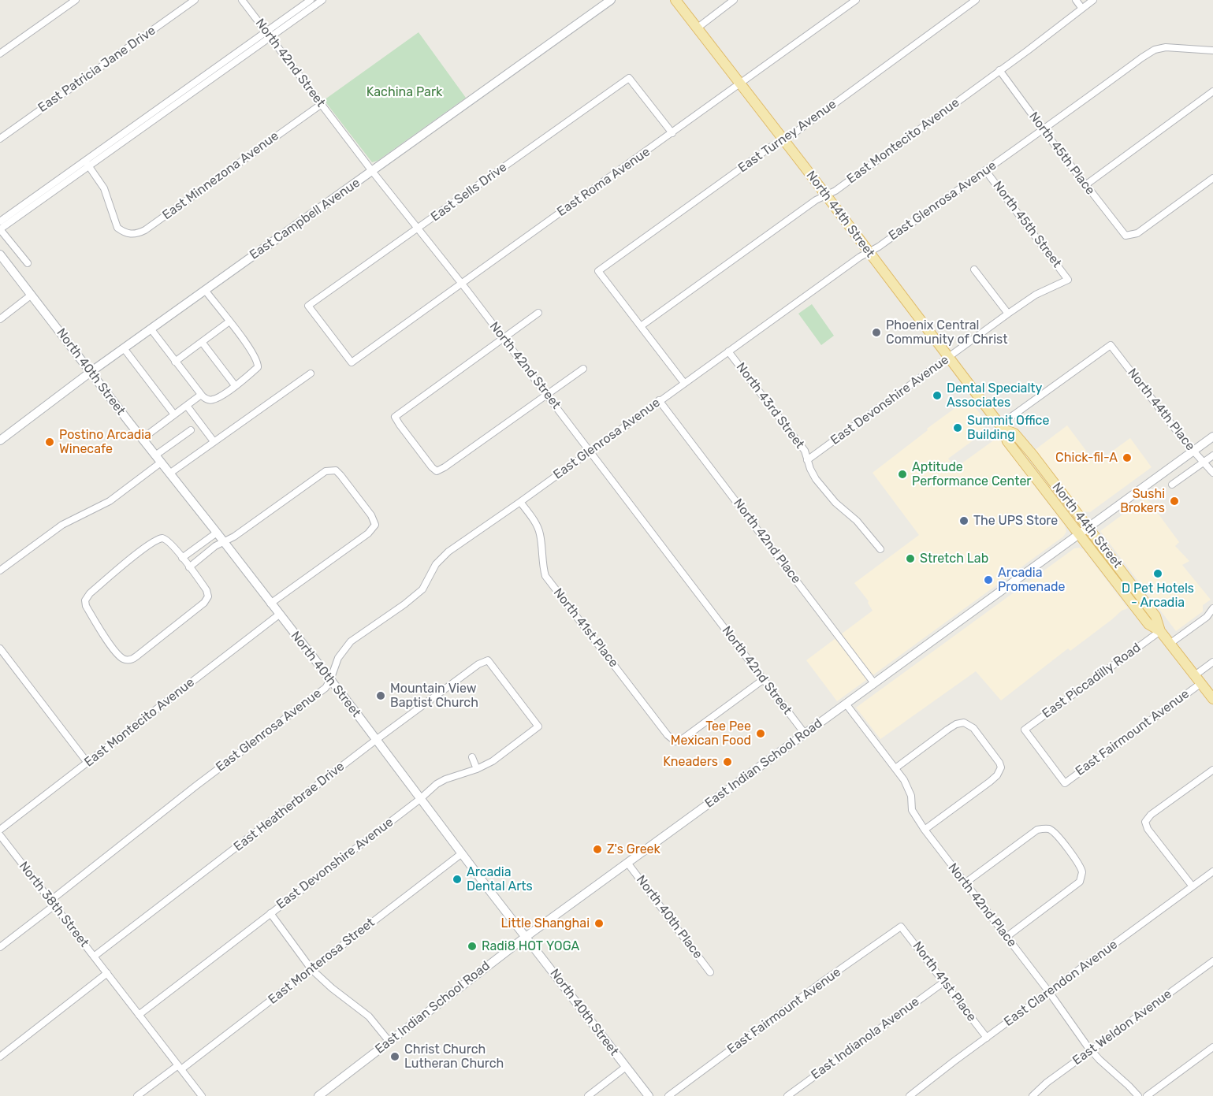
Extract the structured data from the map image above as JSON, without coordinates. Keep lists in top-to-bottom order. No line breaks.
{"streets":{"main road":["North 44th Street","East Campbell Avenue","North 40th Street","East Indian School Road"],"street":["North 42nd Street","East Patricia Jane Drive","East Turney Avenue","East Montecito Avenue","North 45th Place","East Minnezona Avenue","East Roma Avenue","East Sells Drive","East Glenrosa Avenue","North 45th Street","East Devonshire Avenue","North 43rd Street","North 44th Place","North 42nd Place","North 41st Place","East Piccadilly Road","East Fairmount Avenue","East Heatherbrae Drive","North 38th Street","North 40th Place","East Monterosa Street","East Clarendon Avenue","East Weldon Avenue","East Indianola Avenue"]},"crossings":[["North 42nd Street","East Minnezona Avenue"],["North 42nd Street","East Roma Avenue"],["North 42nd Street","East Sells Drive"],["North 42nd Street","East Glenrosa Avenue"],["North 42nd Street","East Campbell Avenue"],["North 42nd Street","North 41st Place"],["North 42nd Street","East Indian School Road"],["East Turney Avenue","East Montecito Avenue"],["East Turney Avenue","North 44th Street"],["East Montecito Avenue","North 45th Place"],["East Montecito Avenue","North 44th Street"],["East Montecito Avenue","North 40th Street"],["North 45th Place","East Glenrosa Avenue"],["East Roma Avenue","East Sells Drive"],["East Roma Avenue","North 44th Street"],["East Glenrosa Avenue","North 44th Street"],["East Glenrosa Avenue","North 45th Street"],["East Glenrosa Avenue","North 40th Street"],["East Glenrosa Avenue","North 43rd Street"],["East Glenrosa Avenue","North 42nd Place"],["East Glenrosa Avenue","North 41st Place"],["East Glenrosa Avenue","North 38th Street"],["North 44th Street","East Devonshire Avenue"],["North 44th Street","North 44th Place"],["North 44th Street","East Piccadilly Road"],["North 44th Street","East Fairmount Avenue"],["North 44th Street","East Indian School Road"],["East Campbell Avenue","North 40th Street"],["North 45th Street","East Devonshire Avenue"],["North 40th Street","East Devonshire Avenue"],["North 40th Street","East Indian School Road"],["North 40th Street","East Heatherbrae Drive"],["North 40th Street","East Monterosa Street"],["East Devonshire Avenue","North 43rd Street"],["East Devonshire Avenue","East Heatherbrae Drive"],["East Devonshire Avenue","North 38th Street"],["North 44th Place","East Indian School Road"],["North 42nd Place","East Indian School Road"],["North 42nd Place","East Clarendon Avenue"],["North 42nd Place","East Weldon Avenue"],["North 41st Place","East Fairmount Avenue"],["North 41st Place","East Clarendon Avenue"],["North 41st Place","East Indianola Avenue"],["East Piccadilly Road","East Fairmount Avenue"],["East Indian School Road","North 40th Place"],["East Heatherbrae Drive","North 38th Street"],["North 38th Street","East Monterosa Street"]],"parks":["Kachina Park"],"places":["Phoenix Central Community of Christ","Dental Specialty Associates","Summit Office Building","Postino Arcadia Winecafe","Chick-fil-A","Aptitude Performance Center","Sushi Brokers","The UPS Store","Stretch Lab","D Pet Hotels - Arcadia","Arcadia Promenade","Mountain View Baptist Church","Tee Pee Mexican Food","Kneaders","Z's Greek","Arcadia Dental Arts","Little Shanghai","Radi8 HOT YOGA","Christ Church Lutheran Church"]}
